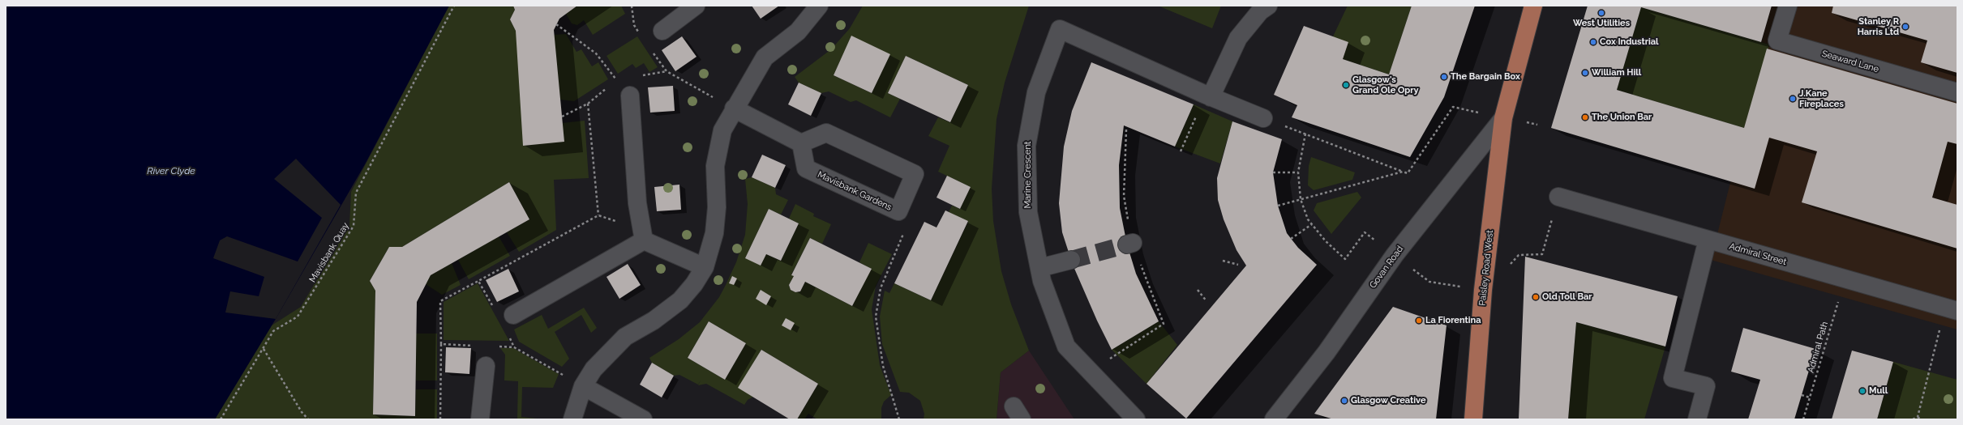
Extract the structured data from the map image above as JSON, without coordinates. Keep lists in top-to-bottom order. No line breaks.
{"streets":{"main road":["Paisley Road West"],"street":["Seaward Lane","Marine Crescent","Mavisbank Gardens","Admiral Street","Govan Road"],"path":["Mavisbank Quay","Admiral Path"]},"crossings":[["Admiral Street","Admiral Path"],["Govan Road","Paisley Road West"]],"water":["River Clyde"],"places":["West Utilities","Stanley R Harris Ltd","Cox Industrial","William Hill","The Bargain Box","Glasgow's Grand Ole Opry","J.Kane Fireplaces","The Union Bar","Old Toll Bar","La Fiorentina","Mull","Glasgow Creative"]}
